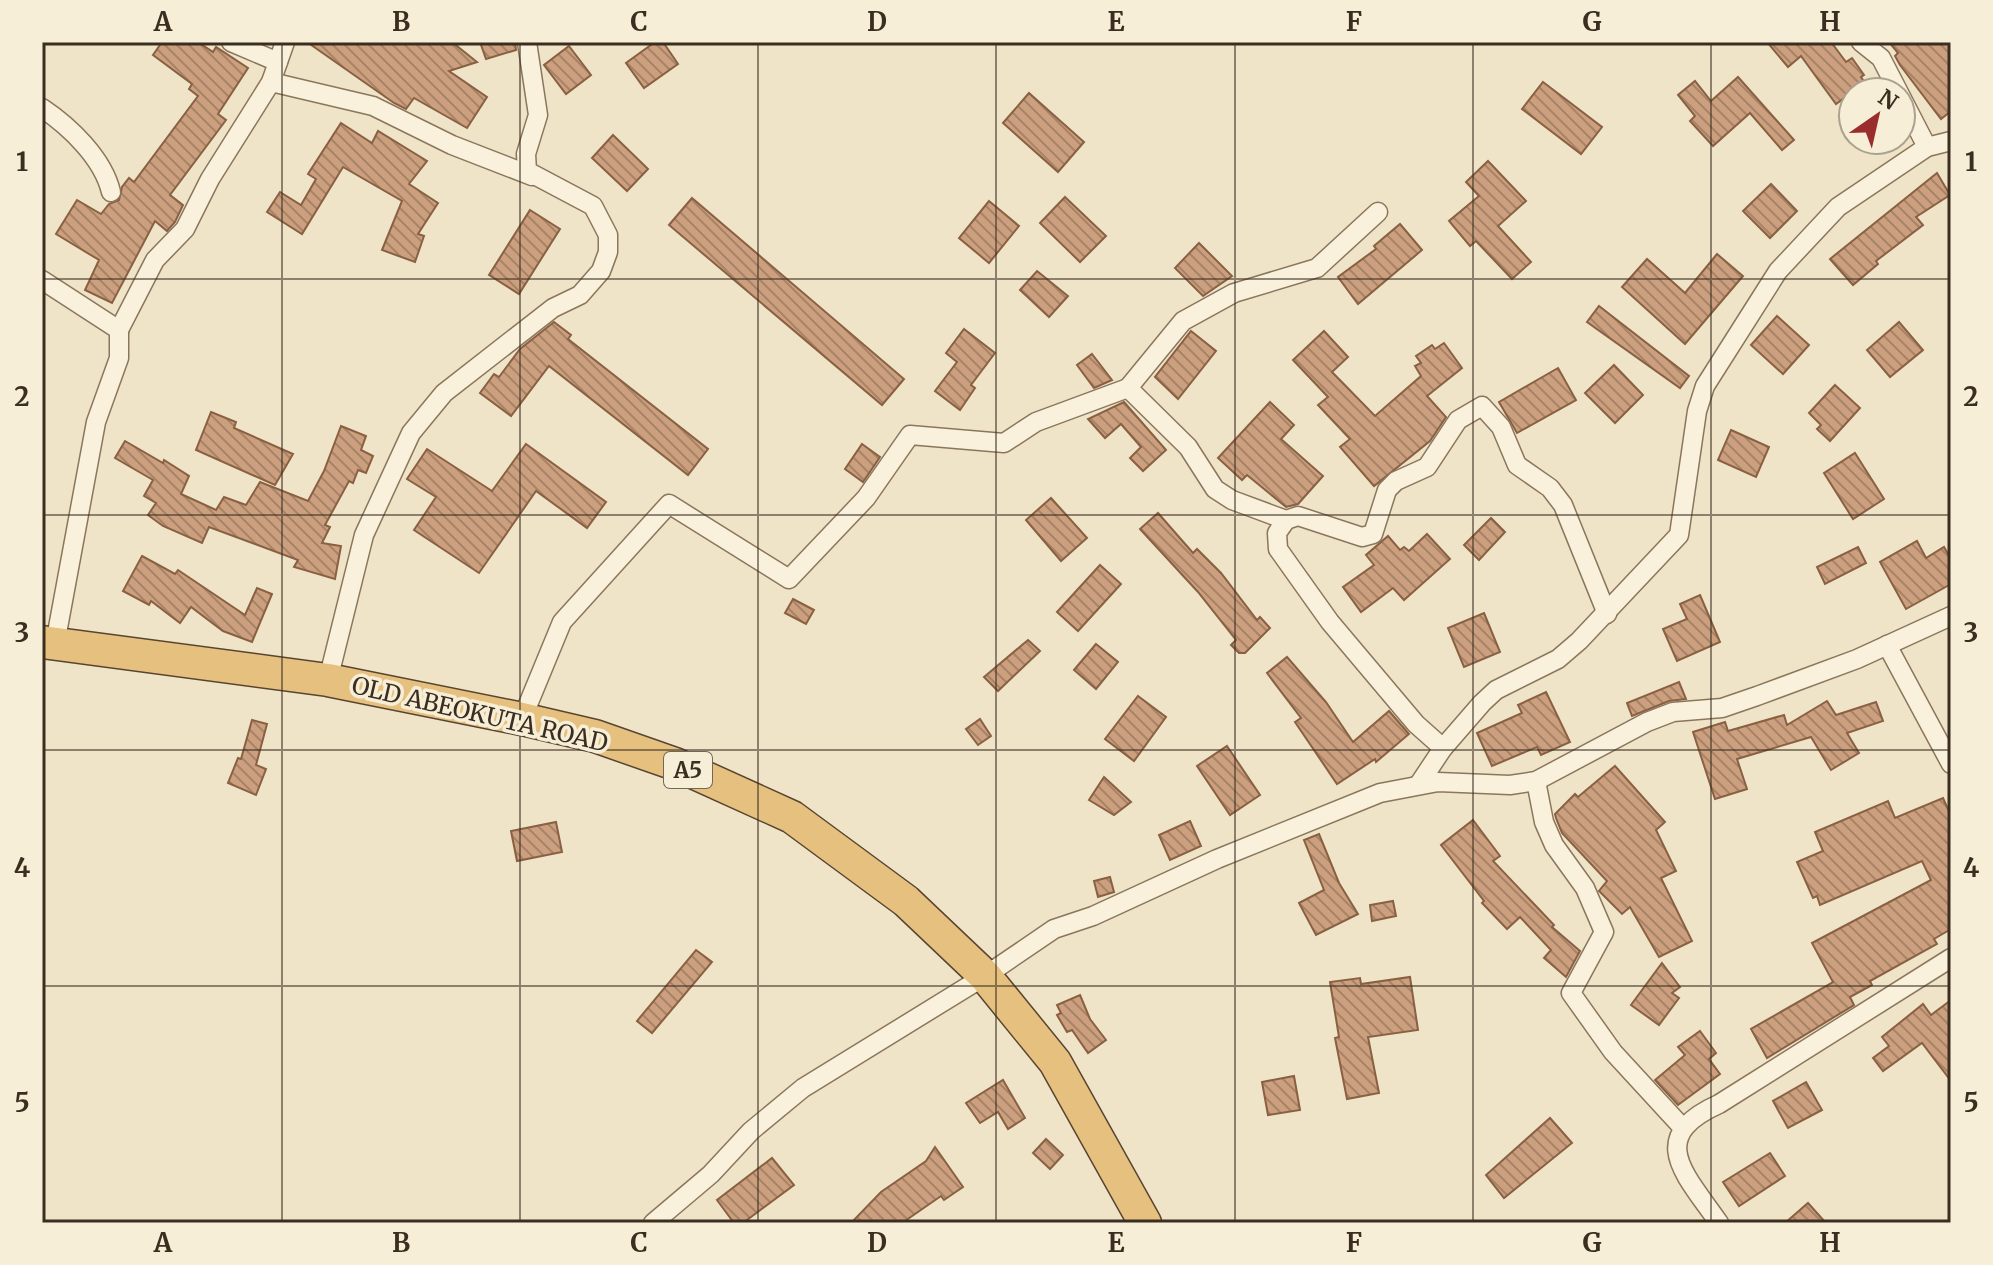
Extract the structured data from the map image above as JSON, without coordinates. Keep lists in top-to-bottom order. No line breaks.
{"streets":{"highway":["OLD ABEOKUTA ROAD","A5"]},"north":"top right","grid":{"columns":["A","B","C","D","E","F","G","H"],"rows":["1","2","3","4","5"]}}
